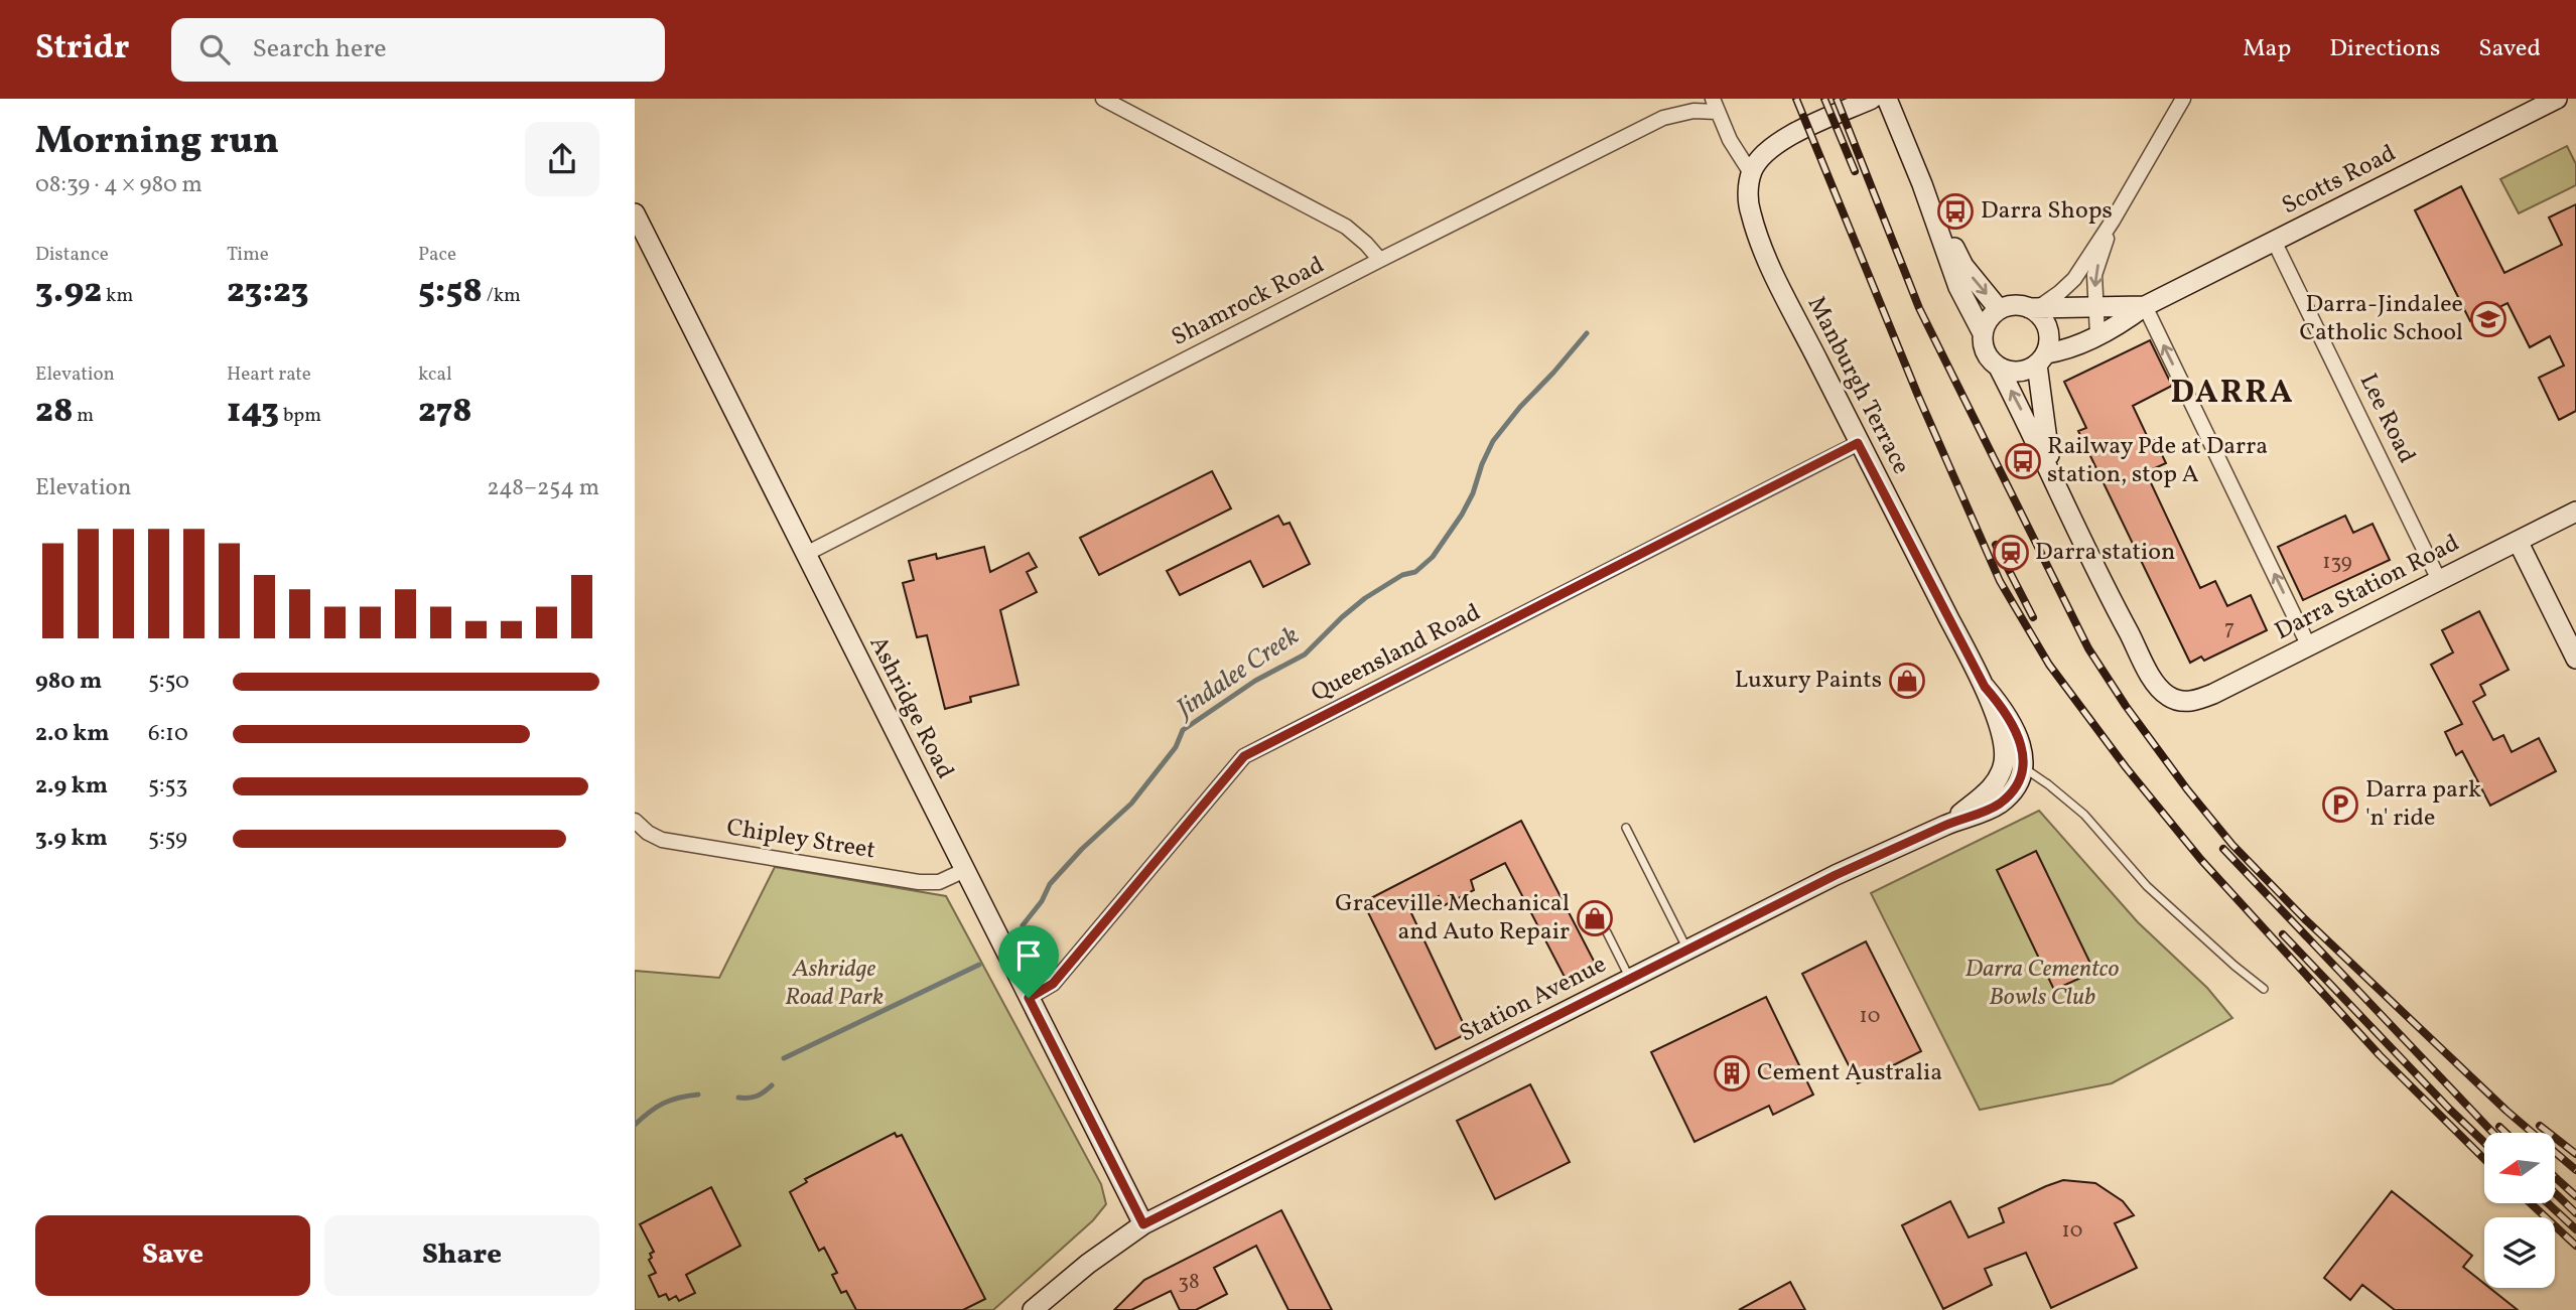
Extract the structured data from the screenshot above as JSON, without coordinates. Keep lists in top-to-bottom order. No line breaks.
{"streets":{"street":["Scotts Road","Shamrock Road","Manburgh Terrace","Lee Road","Darra Station Road","Queensland Road","Ashridge Road","Chipley Street","Station Avenue"]},"crossings":[["Scotts Road","Lee Road"],["Shamrock Road","Ashridge Road"],["Manburgh Terrace","Queensland Road"],["Manburgh Terrace","Station Avenue"],["Lee Road","Darra Station Road"],["Queensland Road","Ashridge Road"],["Ashridge Road","Chipley Street"],["Ashridge Road","Station Avenue"]],"districts":["DARRA"],"water":["Jindalee Creek"],"parks":["Ashridge Road Park","Darra Cementco Bowls Club"],"places":{"bus stop":["Darra Shops","Railway Pde at Darra station, stop A"],"school or university":["Darra-Jindalee Catholic School"],"station":["Darra station"],"shop":["Luxury Paints","Graceville Mechanical and Auto Repair"],"parking":["Darra park 'n' ride"],"building":["Cement Australia"]},"house_numbers":["139","7","10","10","38"],"north":"left","page":{"header":"Stridr","search":"Search here","nav":["Map","Directions","Saved"],"heading":["Morning run","08:39 · 4 × 980 m"],"stats":[["Distance","3.92 km"],["Time","23:23"],["Pace","5:58 /km"],["Elevation","28 m"],["Heart rate","143 bpm"],["kcal","278"]],"chart":["Elevation","248–254 m"],"list":[{"name":"980 m","note":"5:50"},{"name":"2.0 km","note":"6:10"},{"name":"2.9 km","note":"5:53"},{"name":"3.9 km","note":"5:59"}],"buttons":["Save","Share"]}}
